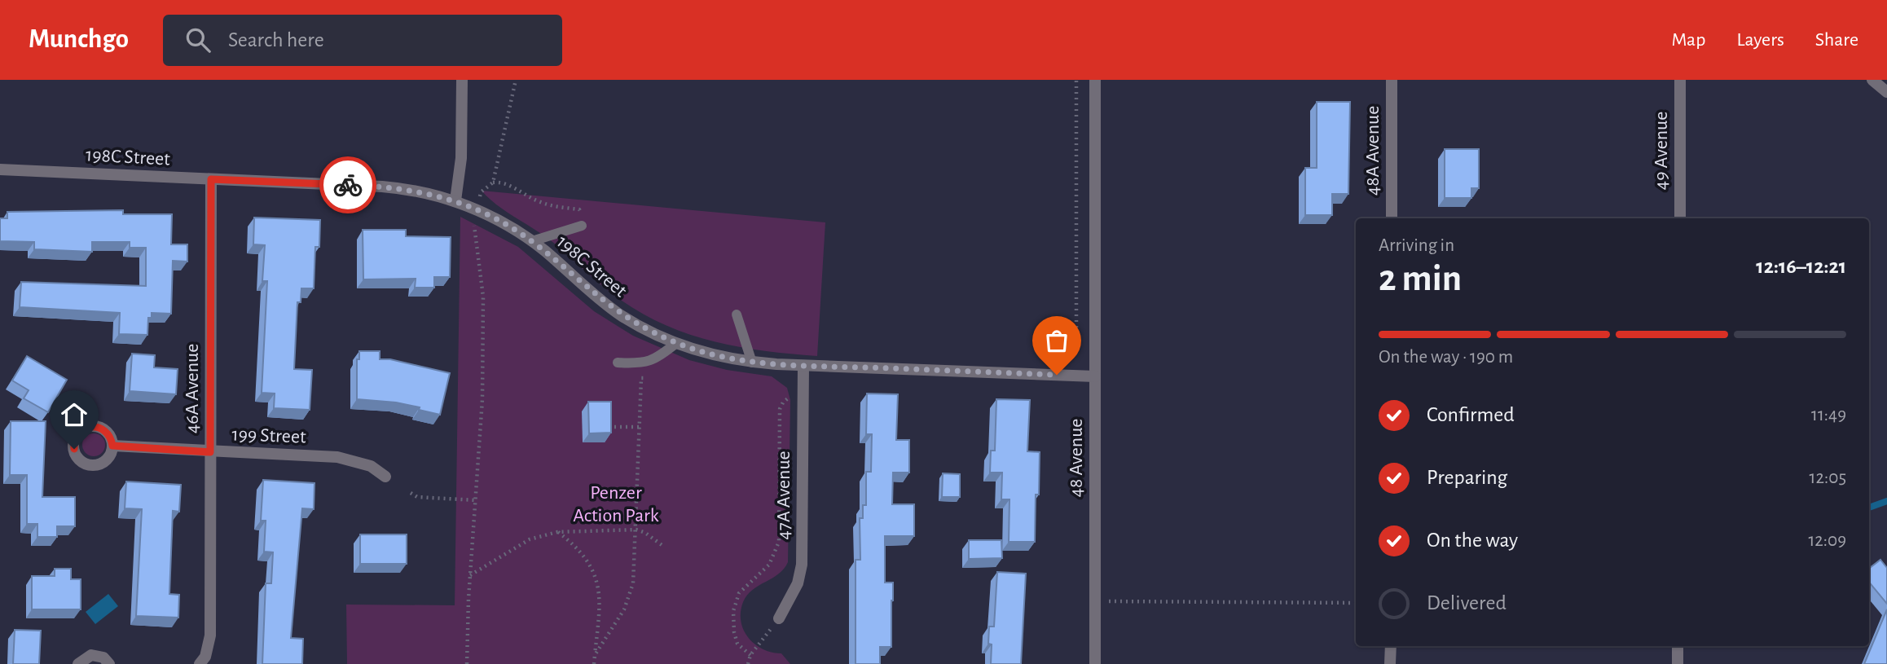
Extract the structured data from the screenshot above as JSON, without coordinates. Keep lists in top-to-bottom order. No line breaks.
{"streets":{"street":["48A Avenue","49 Avenue","198C Street","46A Avenue","199 Street","48 Avenue","47A Avenue"]},"crossings":[["198C Street","46A Avenue"],["198C Street","48 Avenue"],["198C Street","47A Avenue"],["46A Avenue","199 Street"]],"parks":["Penzer Action Park"],"page":{"header":"Munchgo","search":"Search here","nav":["Map","Layers","Share"],"heading":["2 min","Arriving in","12:16–12:21"],"bar":"On the way · 190 m","list":[["Confirmed","11:49"],["Preparing","12:05"],["On the way","12:09"],"Delivered"]}}
